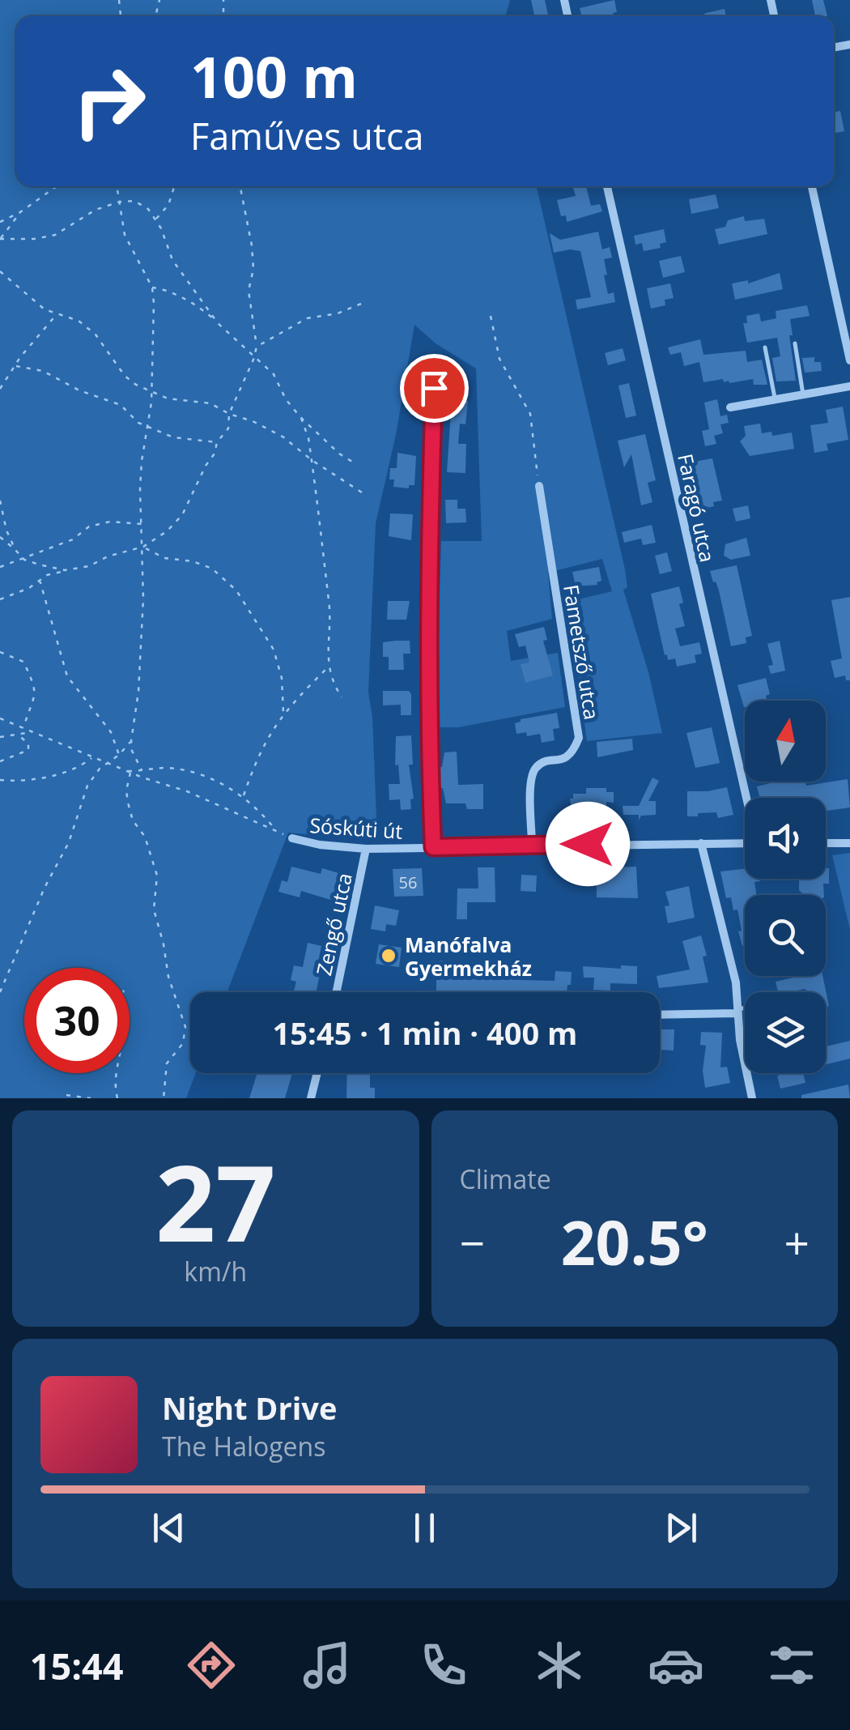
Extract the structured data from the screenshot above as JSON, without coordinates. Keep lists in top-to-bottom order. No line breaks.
{"streets":{"street":["Faragó utca","Fametsző utca","Sóskúti út","Zengő utca"]},"crossings":[["Fametsző utca","Sóskúti út"],["Sóskúti út","Zengő utca"]],"places":["Manófalva Gyermekház"],"house_numbers":["56"],"north":"top","page":{"turn":["100 m","Faműves utca"],"limit":"30","trip":"15:45 · 1 min · 400 m","tile":[["27","km/h"],"Climate"],"heat":["−","20.5°","+"],"song":["Night Drive","The Halogens"],"tabs":"15:44"}}
